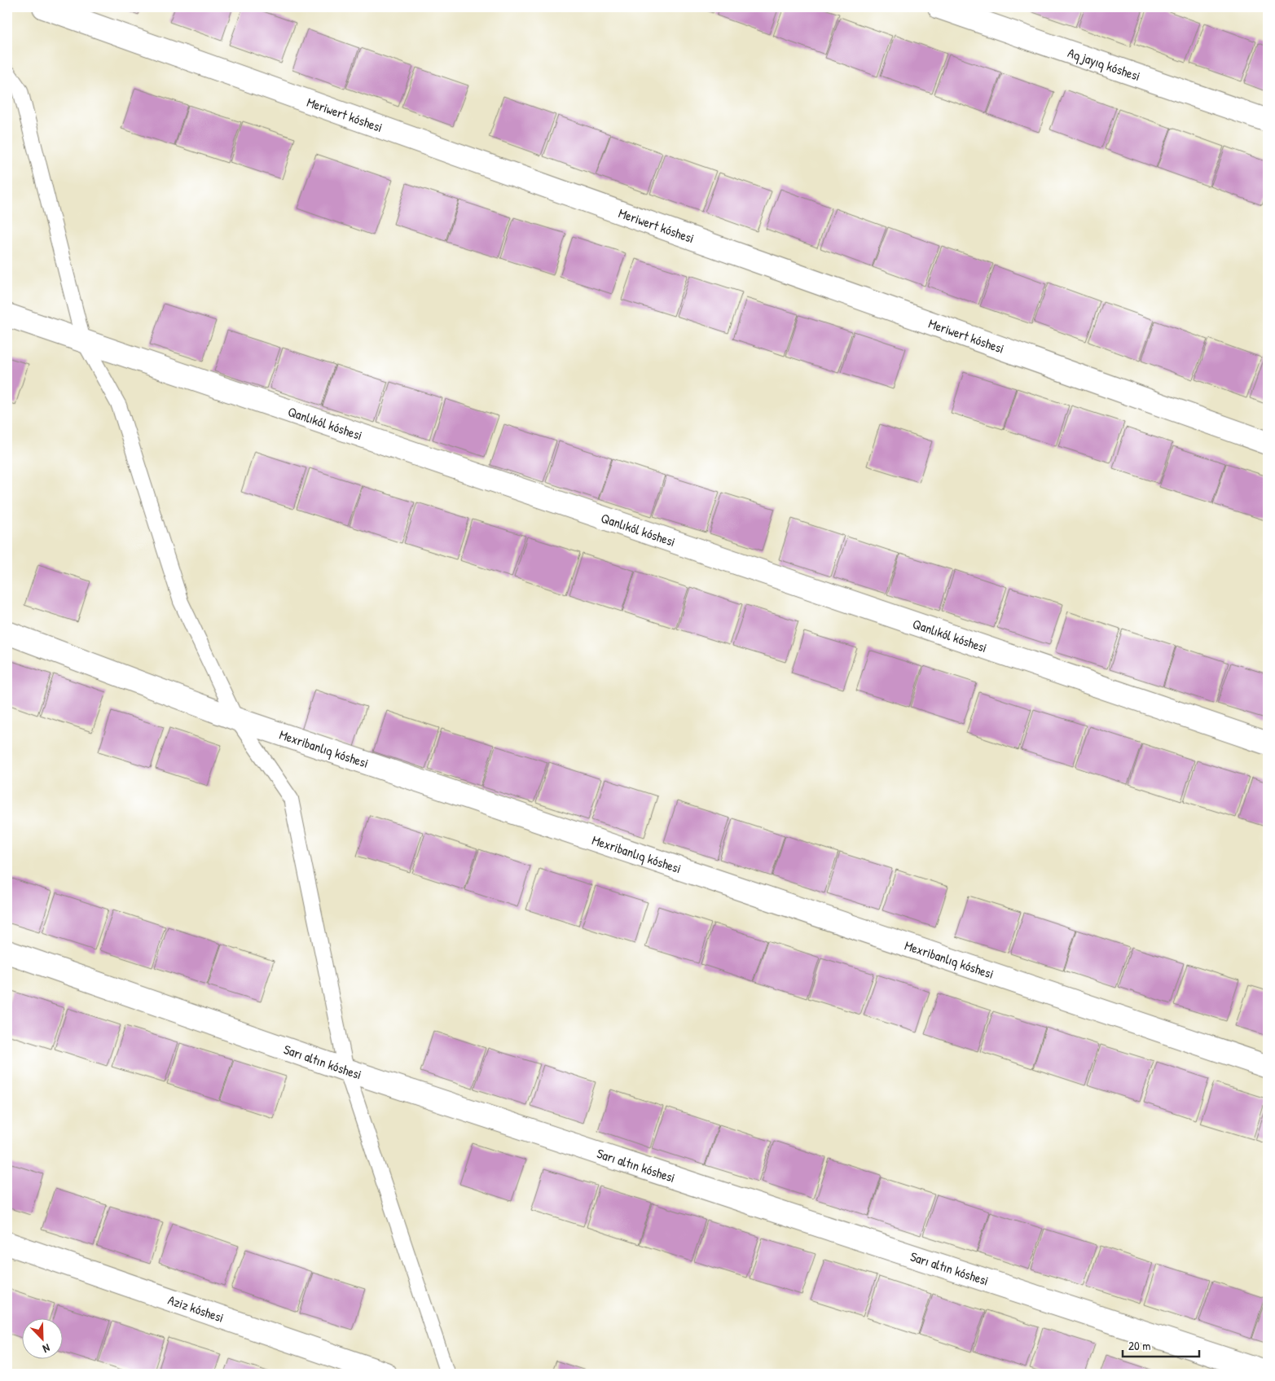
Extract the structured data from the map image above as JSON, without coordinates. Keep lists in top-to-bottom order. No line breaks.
{"streets":{"street":["Aq jayıq kóshesi","Meriwert kóshesi","Qanlıkól kóshesi","Mexribanlıq kóshesi","Sarı altın kóshesi","Aziz kóshesi"]},"scale_bar":"20 m","north":"bottom right"}
